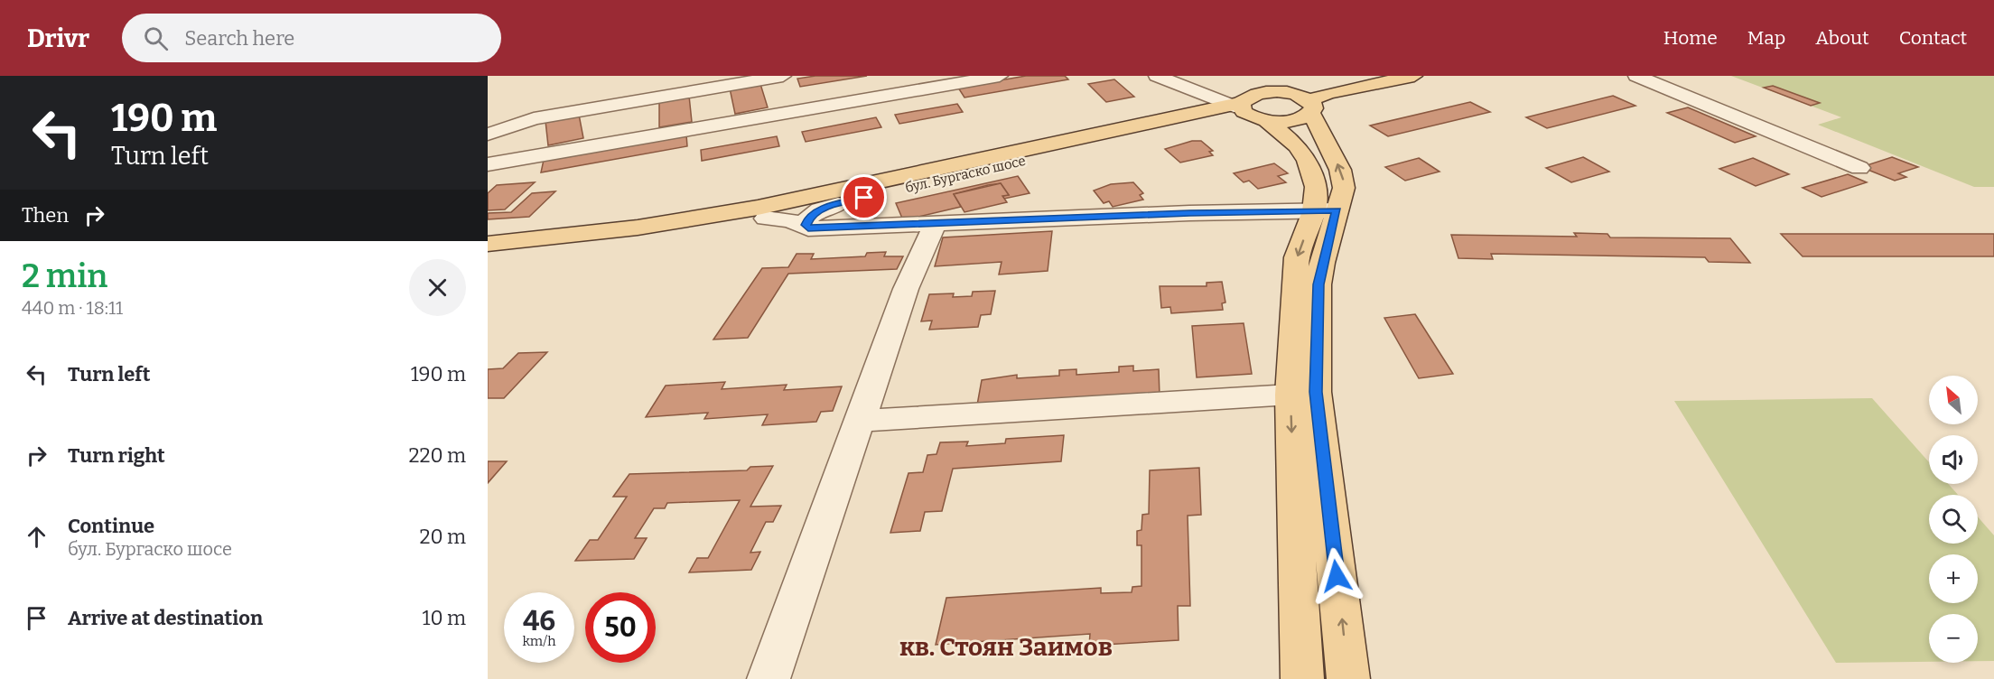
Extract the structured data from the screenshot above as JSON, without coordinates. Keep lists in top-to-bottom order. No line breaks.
{"streets":{"main road":["бул. Бургаско шосе"]},"districts":["кв. Стоян Заимов"],"north":"top left","page":{"header":"Drivr","search":"Search here","nav":["Home","Map","About","Contact"],"turn":["190 m","Turn left"],"then":"Then","heading":["2 min","440 m · 18:11"],"list":[{"name":"Turn left","value":"190 m"},{"name":"Turn right","value":"220 m"},{"name":"Continue","note":"бул. Бургаско шосе","value":"20 m"},{"name":"Arrive at destination","value":"10 m"}],"map_buttons":["+","−"],"speed":"46 km/h","limit":"50"}}
